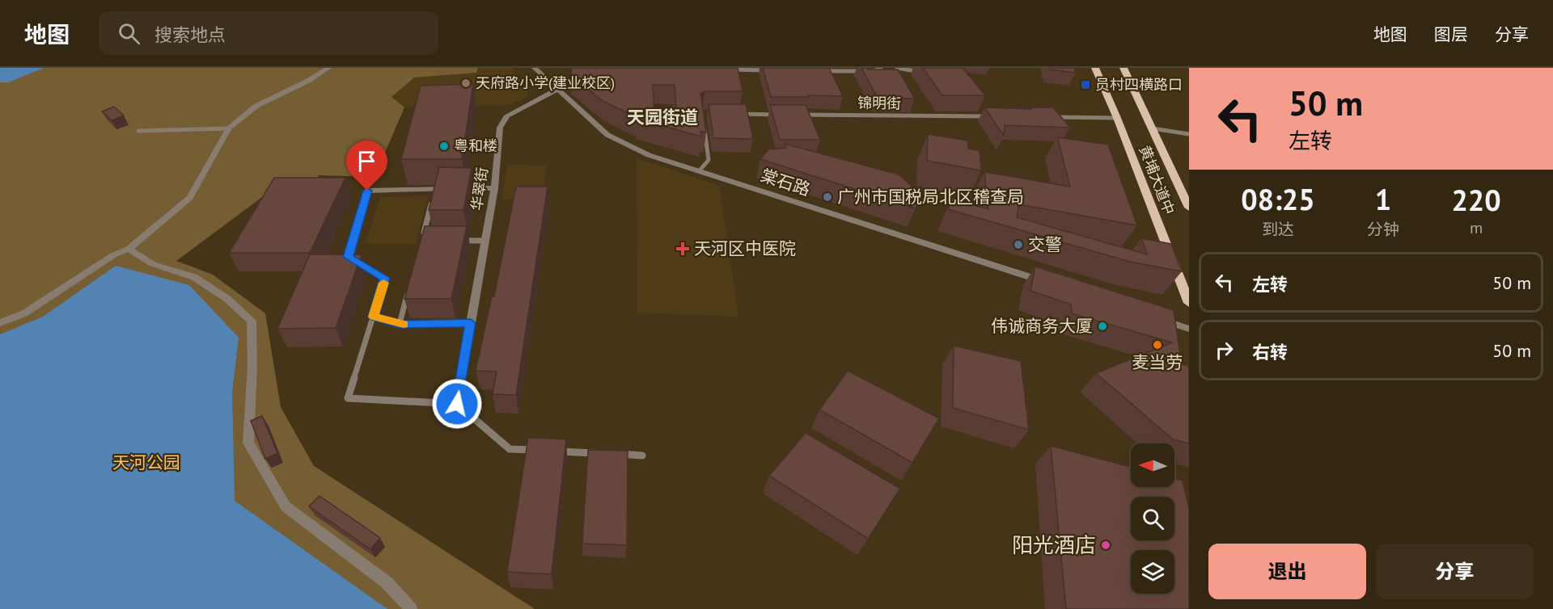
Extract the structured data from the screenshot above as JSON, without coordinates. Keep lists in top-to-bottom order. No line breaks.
{"streets":{"main road":["黄埔大道中"],"street":["棠石路","华翠街"],"lane":["锦明街"]},"crossings":[["棠石路","华翠街"]],"districts":["天园街道"],"parks":["天河公园"],"places":{"other":["天府路小学(建业校区)","粤和楼","广州市国税局北区稽查局","交警","伟诚商务大厦","麦当劳","阳光酒店"],"transit":["员村四横路口"],"health":["天河区中医院"]},"north":"left","page":{"header":"地图","search":"搜索地点","nav":["地图","图层","分享"],"turn":["50 m","左转"],"eta":["08:25","到达","1","分钟","220","m"],"list":[{"name":"左转","value":"50 m"},{"name":"右转","value":"50 m"}],"buttons":["退出","分享"]}}
